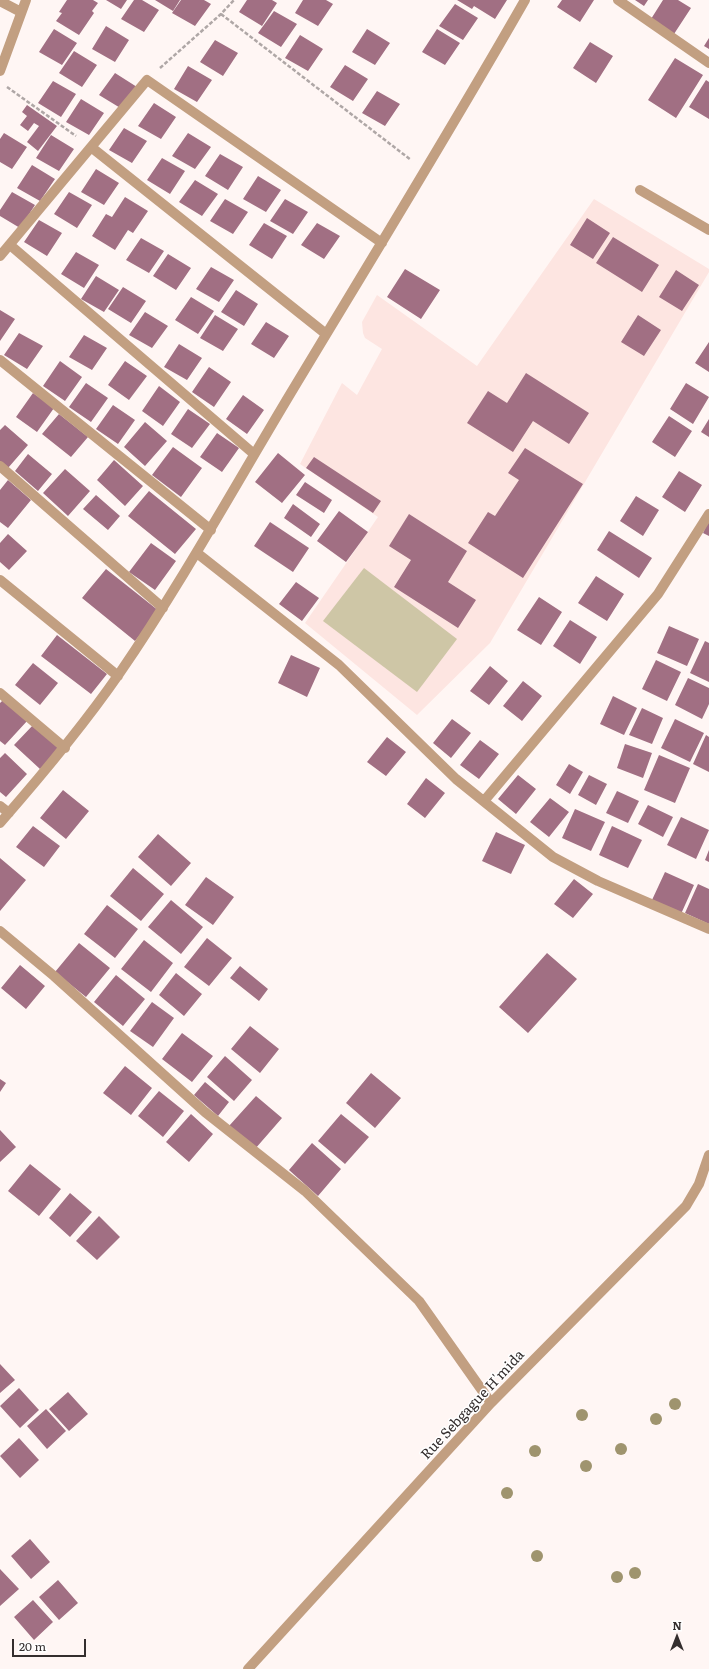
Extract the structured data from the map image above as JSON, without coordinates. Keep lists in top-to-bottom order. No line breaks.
{"streets":{"street":["Rue Sebgague H'mida"]},"scale_bar":"20 m","north":"top"}
